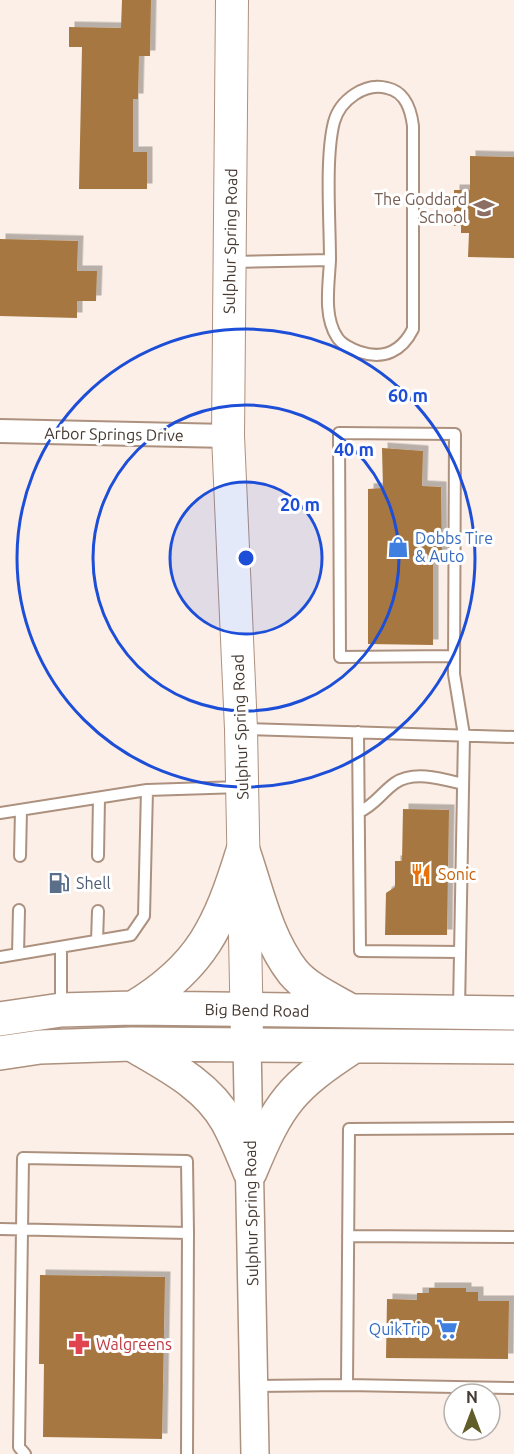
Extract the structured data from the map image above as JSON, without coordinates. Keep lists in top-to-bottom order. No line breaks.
{"streets":{"main road":["Sulphur Spring Road","Big Bend Road"],"street":["Arbor Springs Drive"]},"crossings":[["Sulphur Spring Road","Arbor Springs Drive"],["Sulphur Spring Road","Big Bend Road"]],"places":{"school or university":["The Goddard School"],"shop":["Dobbs Tire & Auto"],"restaurant":["Sonic"],"fuel station":["Shell"],"supermarket":["QuikTrip"],"pharmacy":["Walgreens"]},"north":"top","rings":["60 m","40 m","20 m"]}
